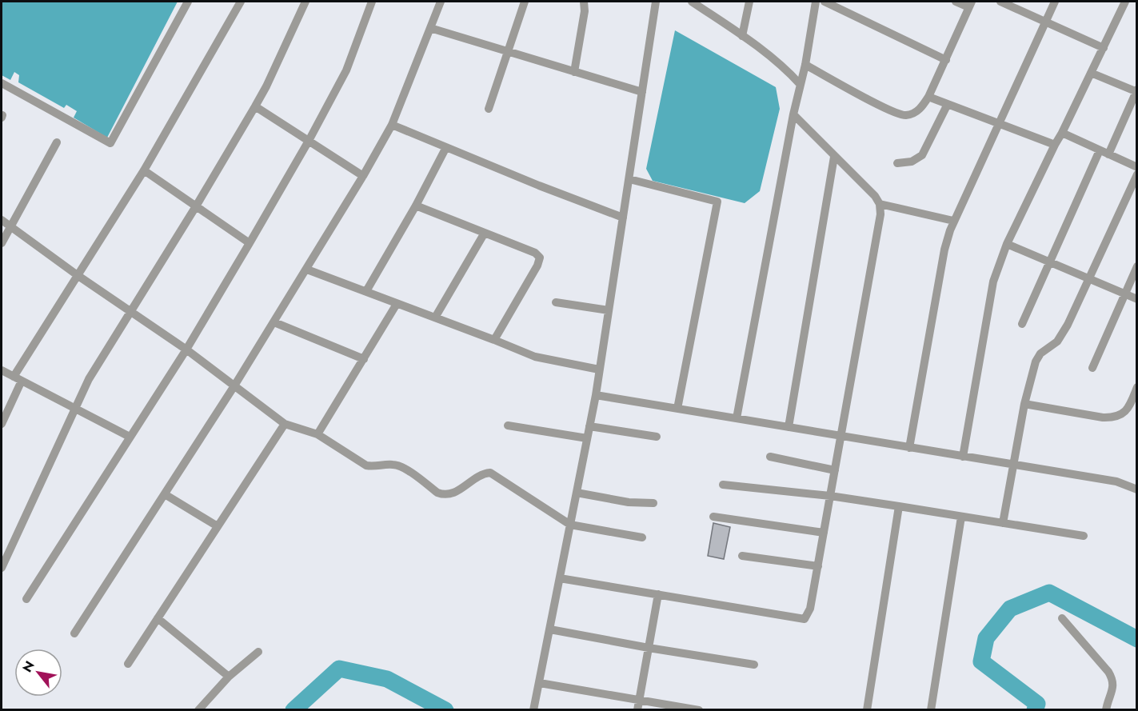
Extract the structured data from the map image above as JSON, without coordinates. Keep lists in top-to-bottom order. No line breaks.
{"north":"top left"}
